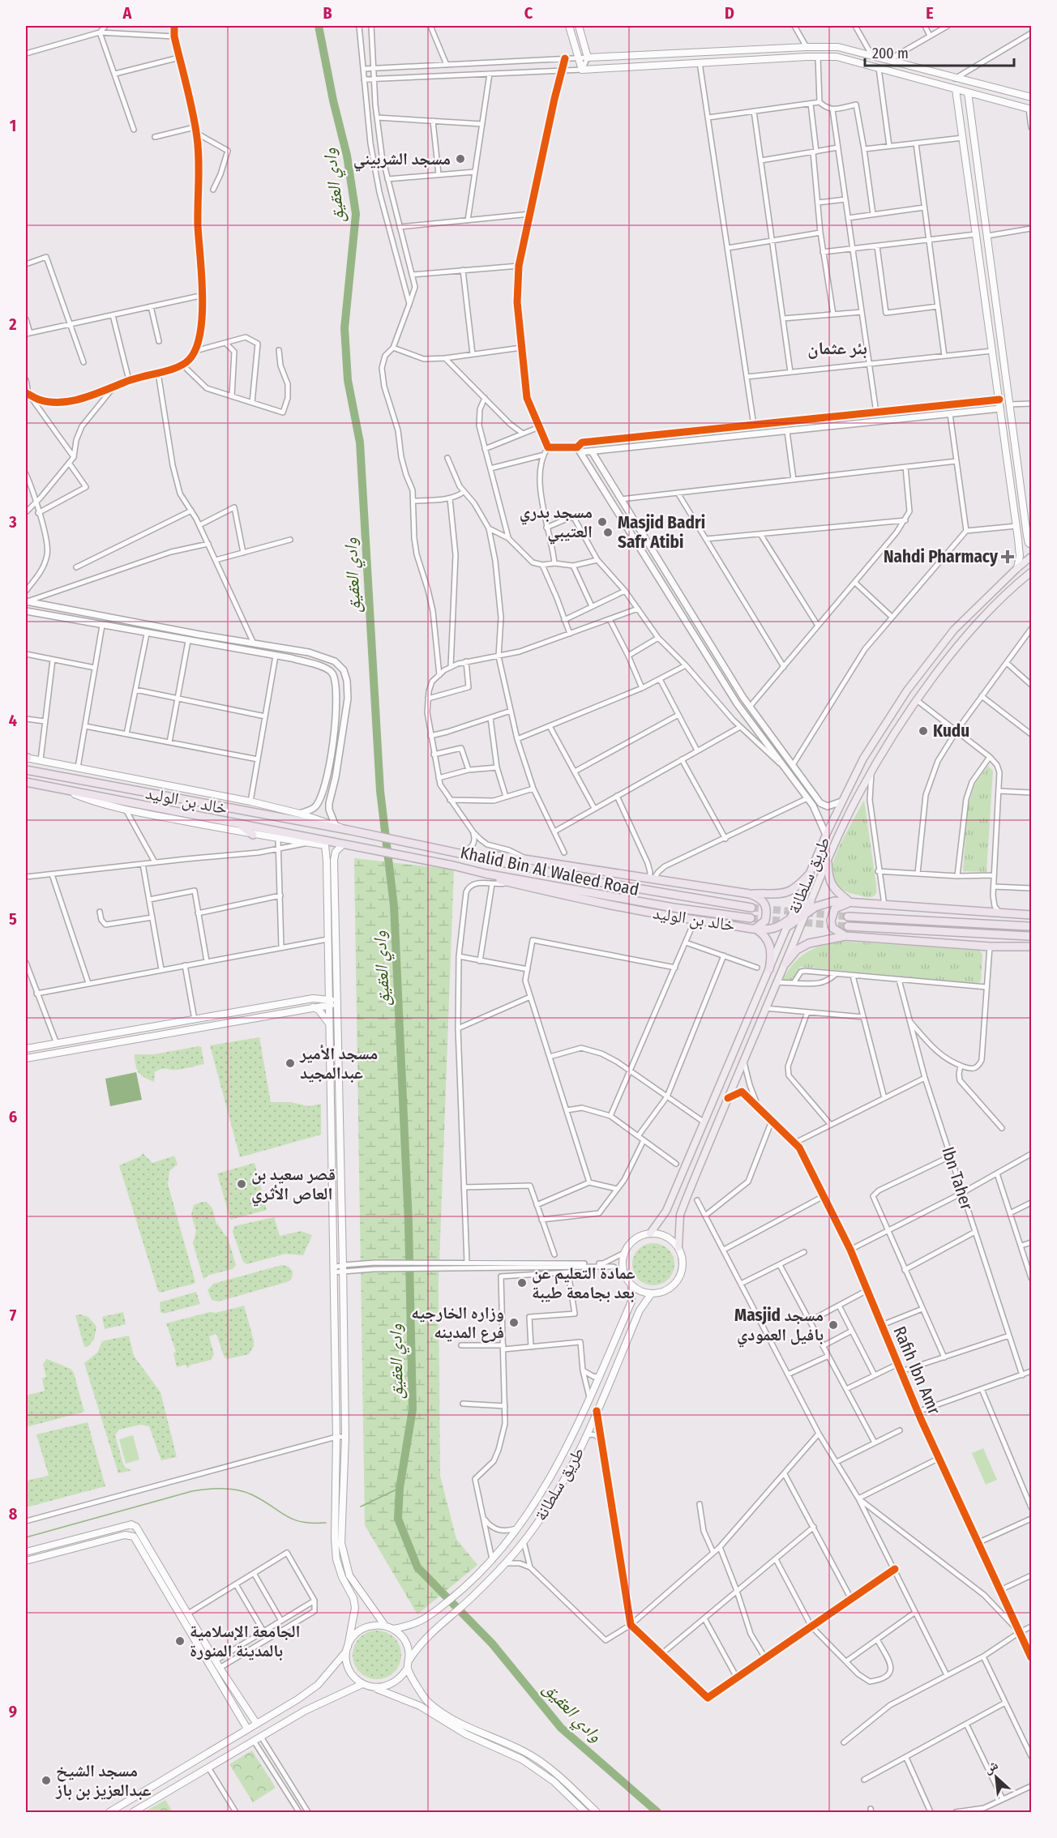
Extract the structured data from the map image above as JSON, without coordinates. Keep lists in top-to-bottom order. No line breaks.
{"streets":{"highway":["خالد بن الوليد","Khalid Bin Al Waleed Road"],"main road":["طريق سلطانة"],"street":["Ibn Taher","Rafih Ibn Amr"]},"crossings":[["خالد بن الوليد","Khalid Bin Al Waleed Road"],["خالد بن الوليد","طريق سلطانة"]],"districts":["بئر عثمان"],"water":["وادي العقيق"],"places":{"other":["مسجد الشربيني","مسجد بدري العتيبي","Masjid Badri Safr Atibi","Kudu","مسجد الأمير عبدالمجيد","قصر سعيد بن العاص الأثري","عمادة التعليم عن بعد بجامعة طيبة","وزاره الخارجيه فرع المدينه","Masjid مسجد بافيل العمودي","الجامعة الإسلامية بالمدينة المنورة","مسجد الشيخ عبدالعزيز بن باز"],"health":["Nahdi Pharmacy"]},"scale_bar":"200 m","north":"top left","grid":{"columns":["A","B","C","D","E"],"rows":["1","2","3","4","5","6","7","8","9"]}}
